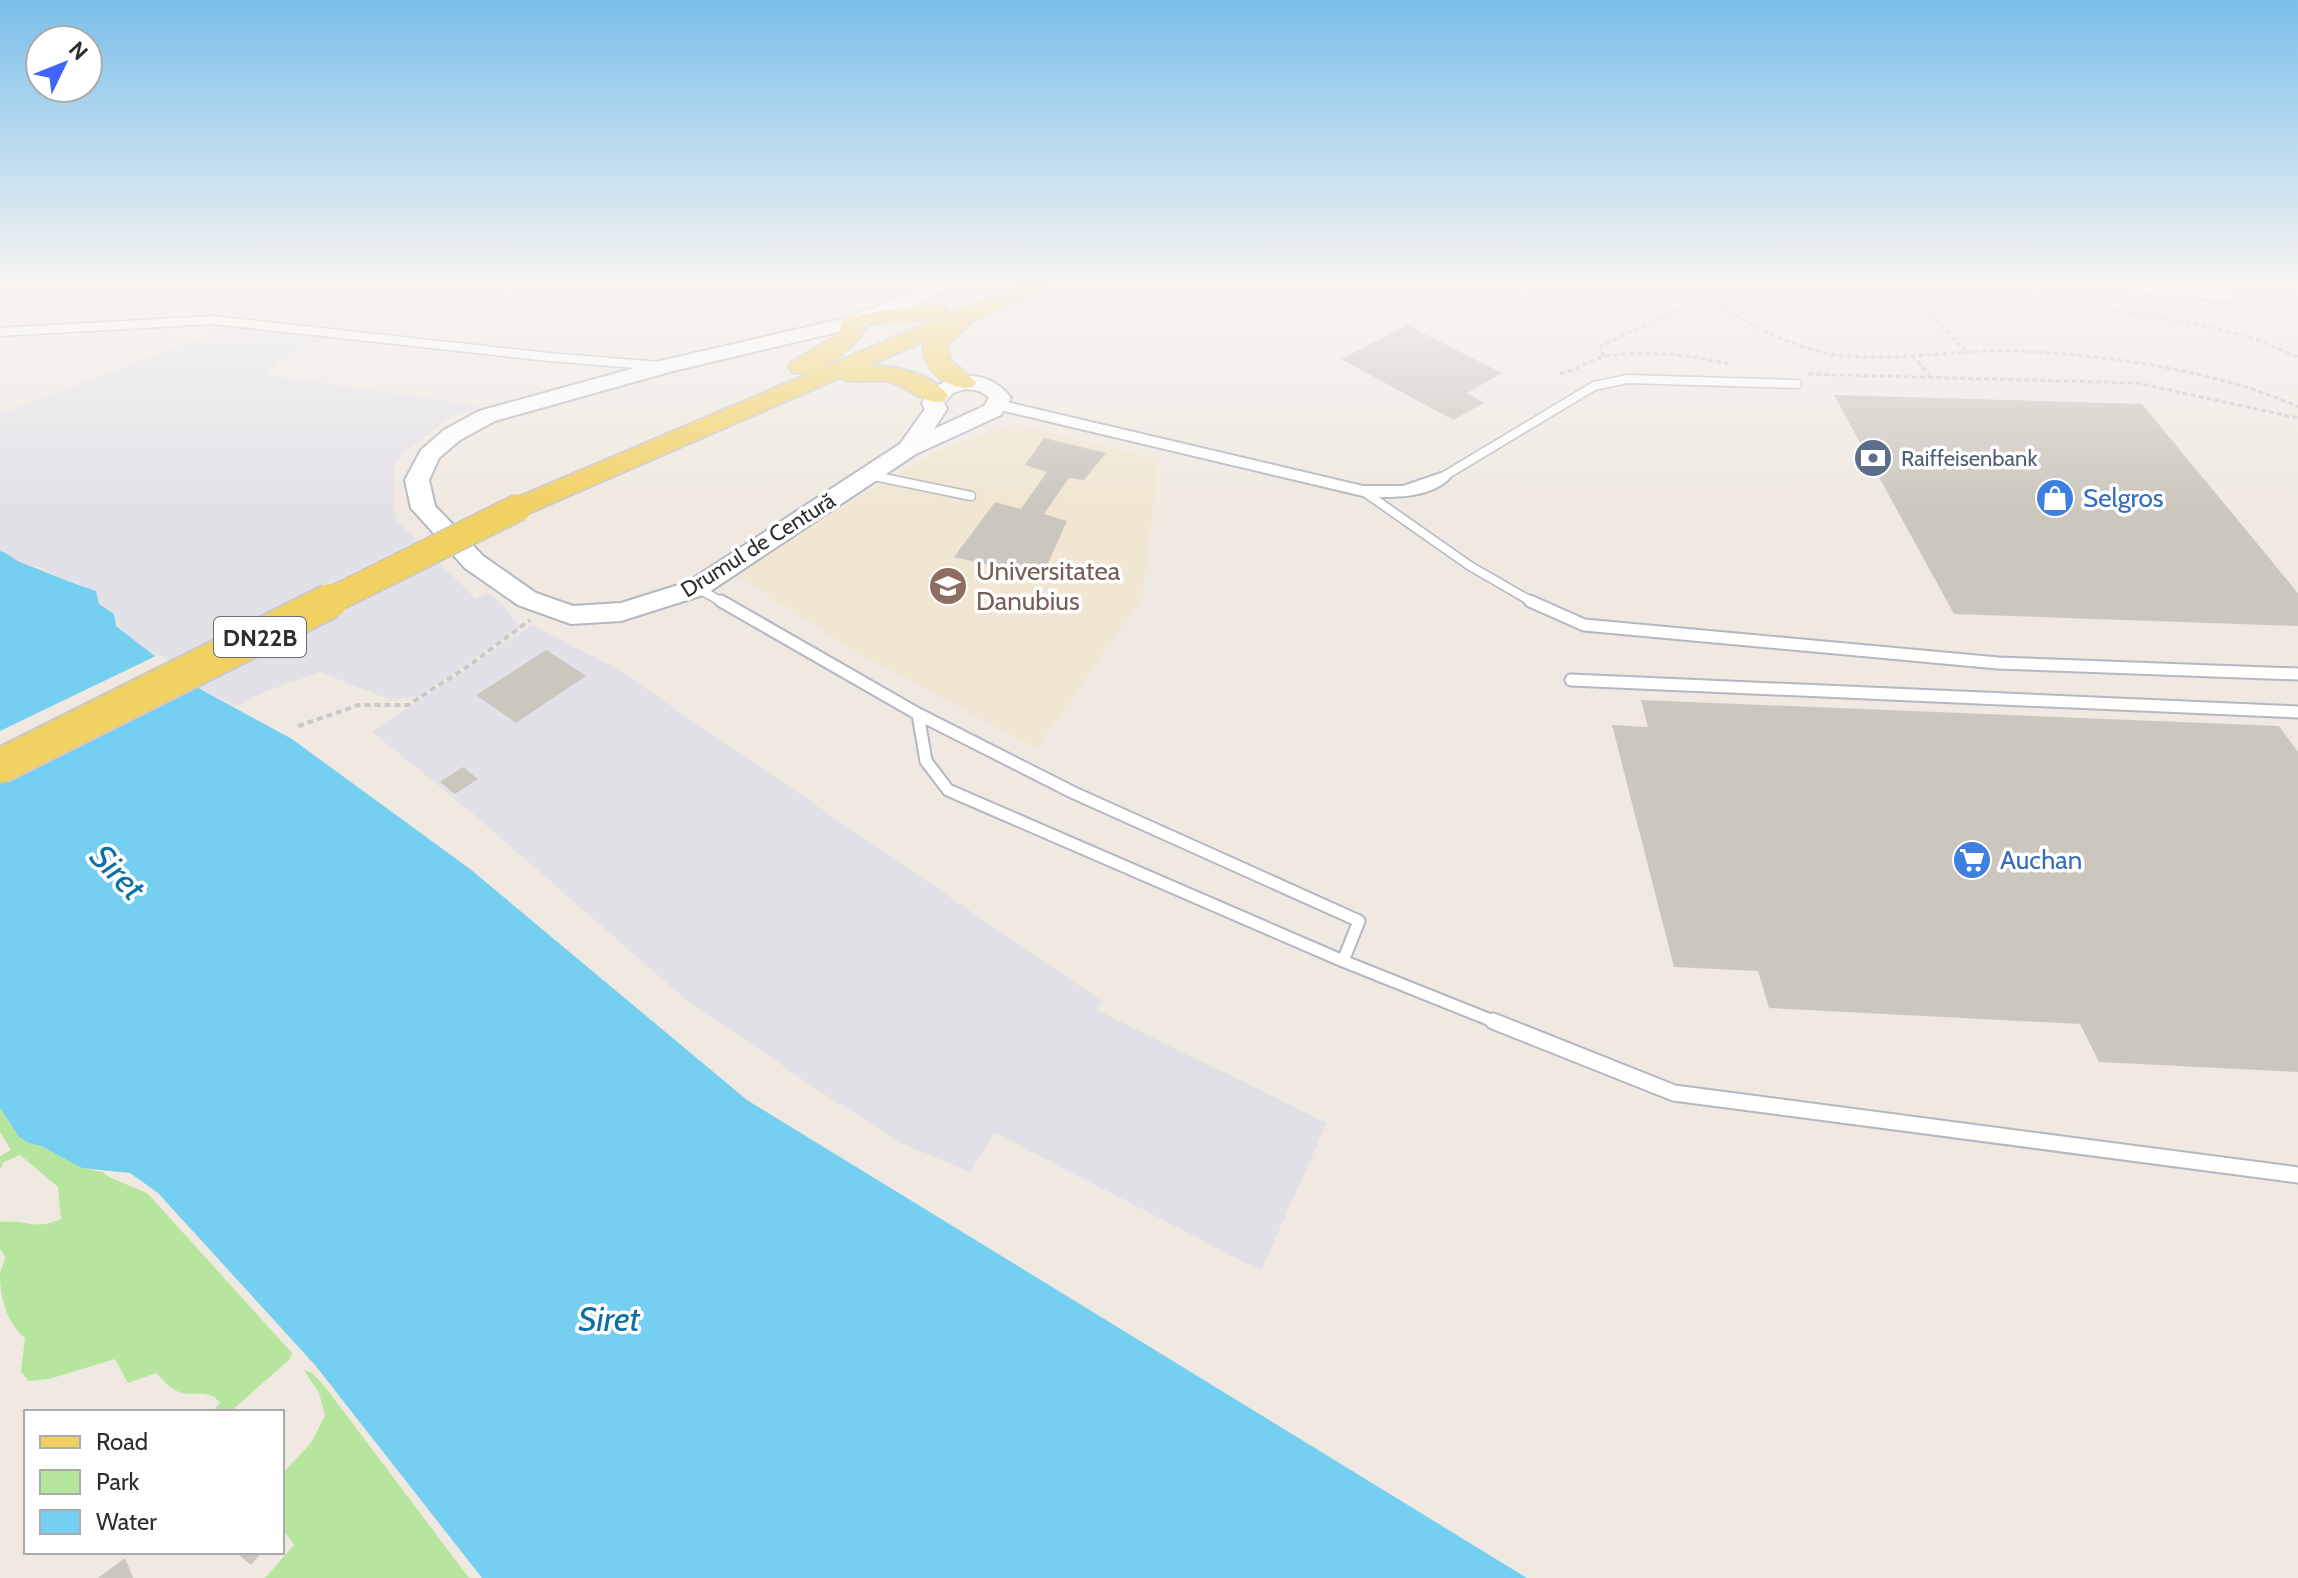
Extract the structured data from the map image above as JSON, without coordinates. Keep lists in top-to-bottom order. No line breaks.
{"streets":{"main road":["DN22B"],"street":["Drumul de Centură"]},"water":["Siret"],"places":{"bank":["Raiffeisenbank"],"shop":["Selgros"],"school or university":["Universitatea Danubius"],"supermarket":["Auchan"]},"legend":["Road","Park","Water"],"north":"top right"}
